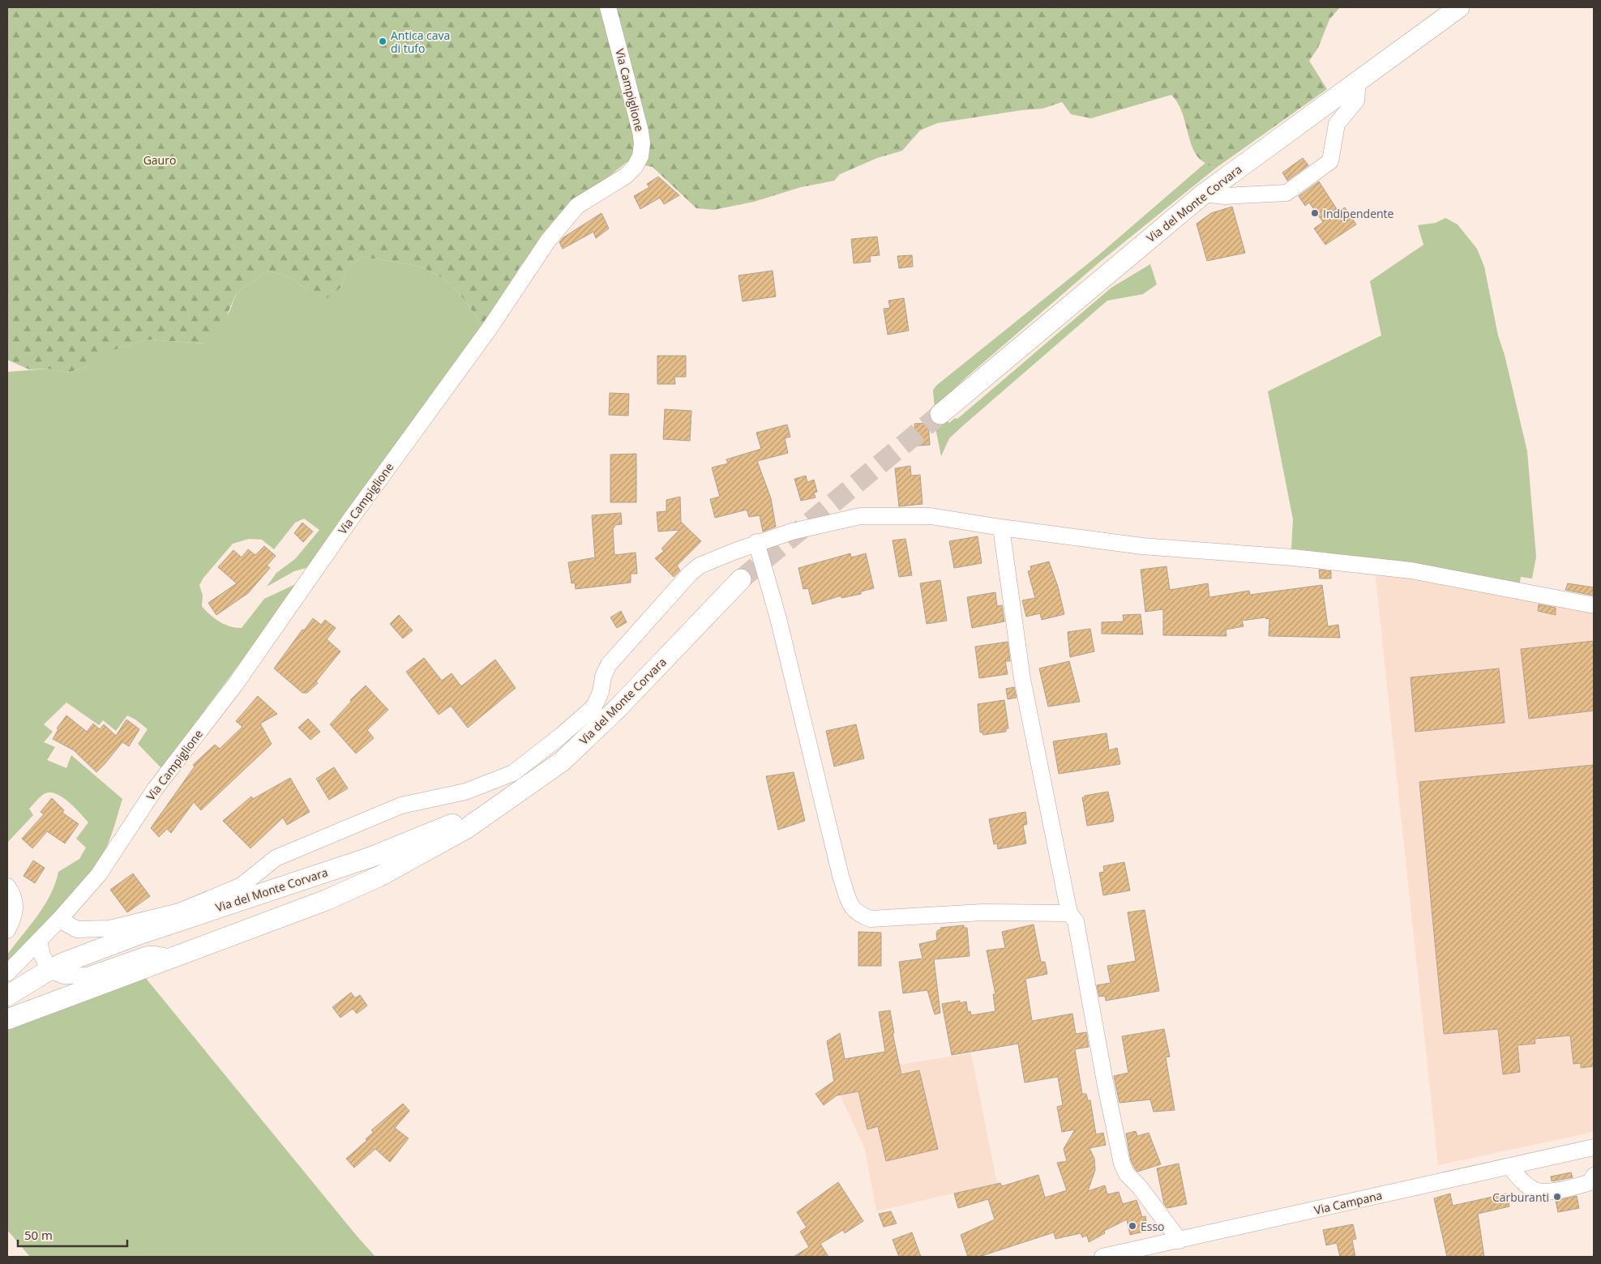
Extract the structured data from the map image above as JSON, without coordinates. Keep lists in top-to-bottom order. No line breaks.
{"streets":{"main road":["Via del Monte Corvara"],"street":["Via Campiglione","Via Campana"]},"parks":["Gauro"],"places":["Antica cava di tufo","Indipendente","Carburanti","Esso"],"scale_bar":"50 m"}
